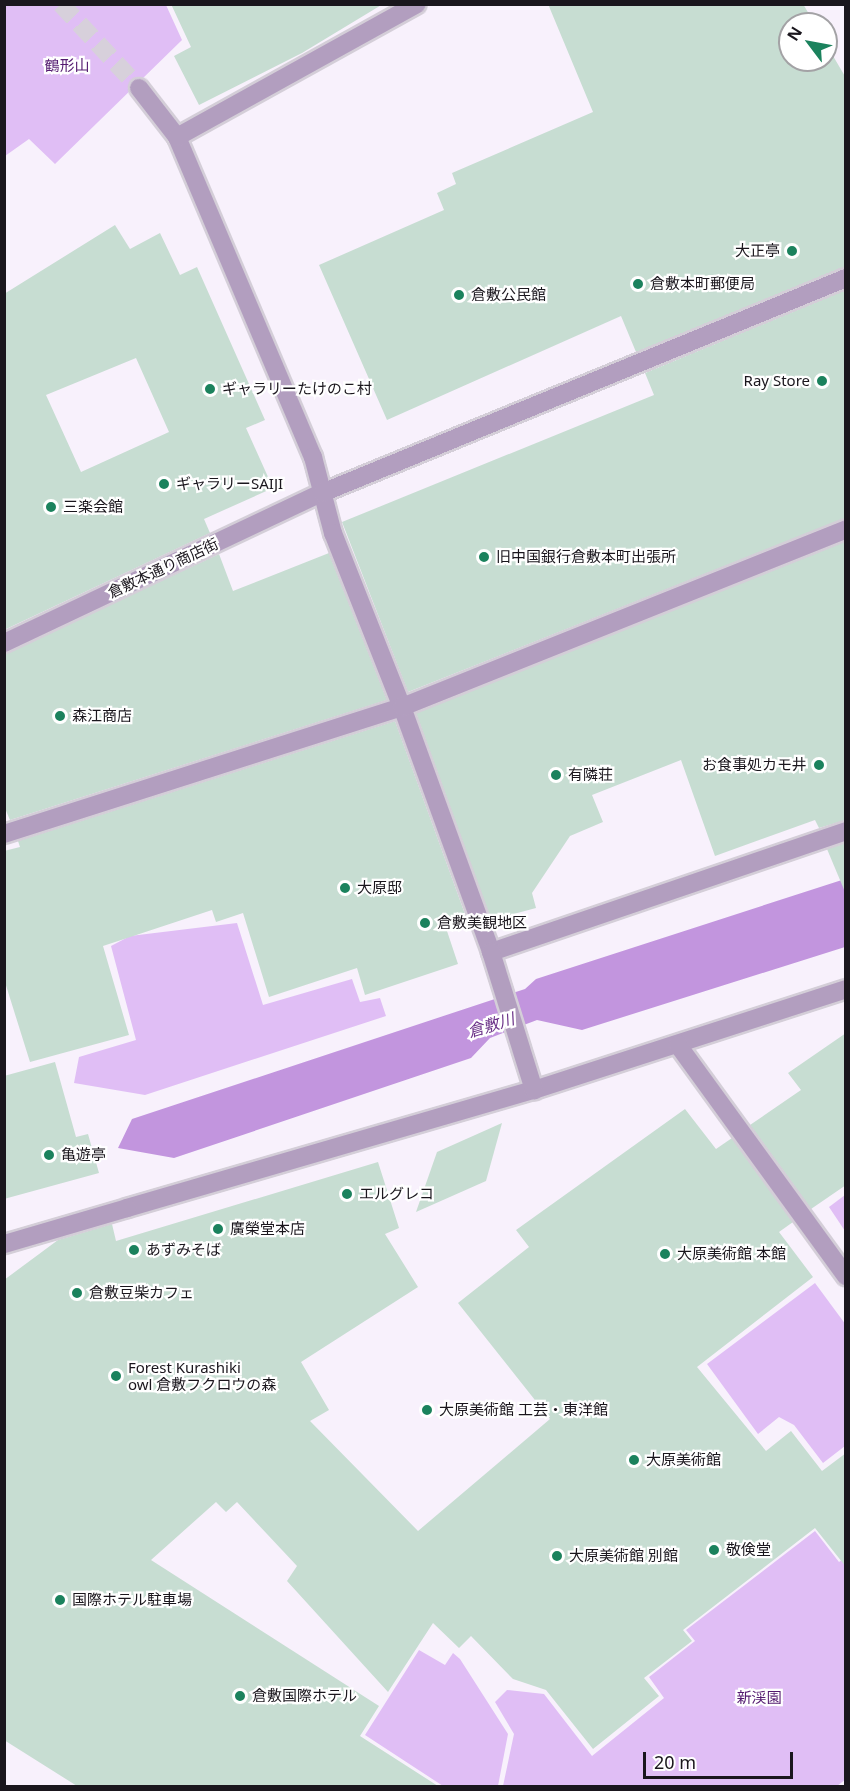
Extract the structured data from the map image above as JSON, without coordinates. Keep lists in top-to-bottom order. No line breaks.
{"streets":{"street":["倉敷本通り商店街"]},"water":["倉敷川"],"parks":["鶴形山","新渓園"],"places":["大正亭","倉敷本町郵便局","倉敷公民館","Ray Store","ギャラリーたけのこ村","ギャラリーSAIJI","三楽会館","旧中国銀行倉敷本町出張所","森江商店","お食事処カモ井","有隣荘","大原邸","倉敷美観地区","亀遊亭","エルグレコ","廣榮堂本店","あずみそば","大原美術館 本館","倉敷豆柴カフェ","Forest Kurashiki owl 倉敷フクロウの森","大原美術館 工芸・東洋館","大原美術館","敬倹堂","大原美術館 別館","国際ホテル駐車場","倉敷国際ホテル"],"scale_bar":"20 m","north":"top left"}
